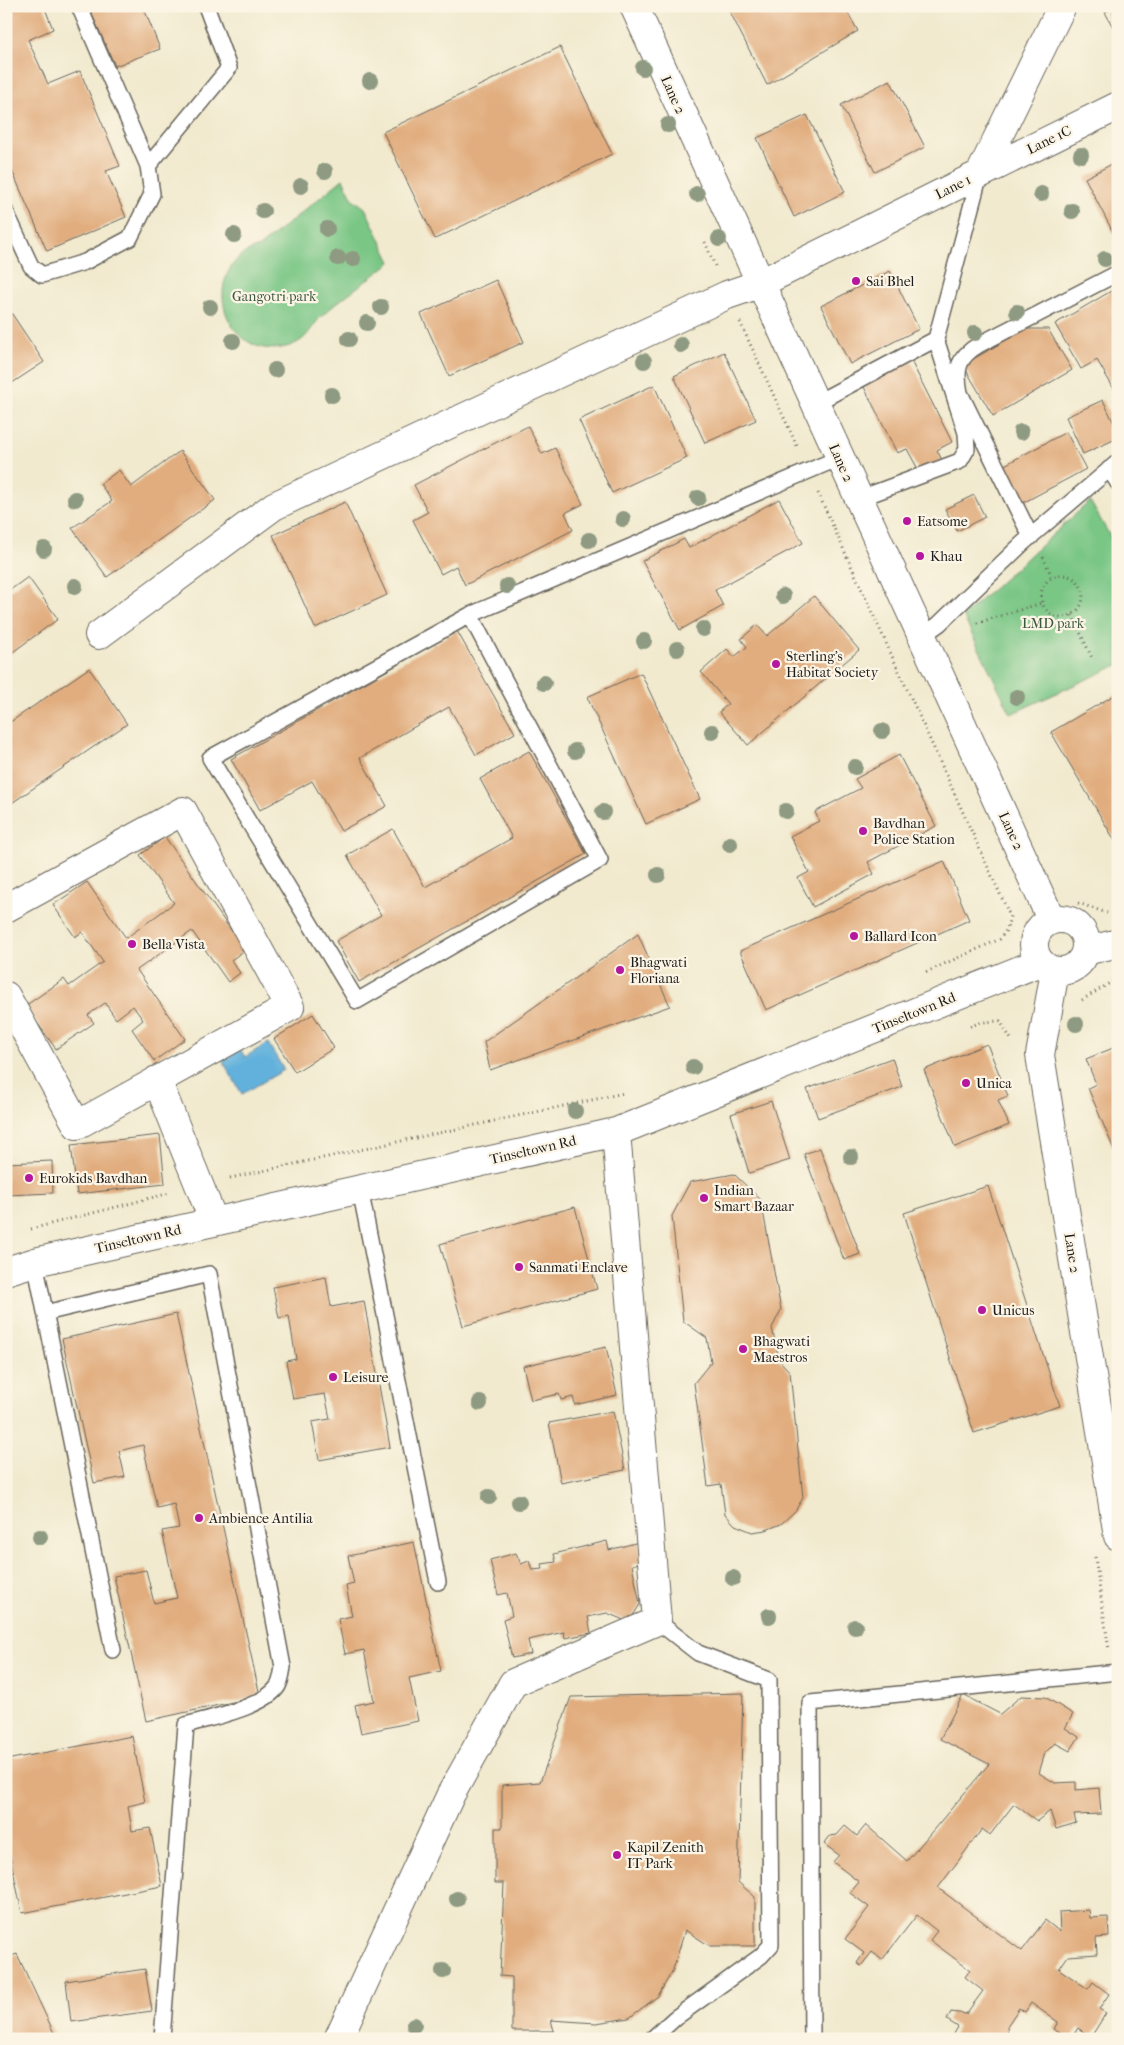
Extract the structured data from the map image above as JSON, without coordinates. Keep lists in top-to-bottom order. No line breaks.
{"streets":{"street":["Lane 2","Lane 1C","Lane 1","Tinseltown Rd"]},"crossings":[["Lane 2","Lane 1"],["Lane 2","Tinseltown Rd"],["Lane 1C","Lane 1"]],"parks":["Gangotri park","LMD park"],"places":["Sai Bhel","Eatsome","Khau","Sterling's Habitat Society","Bavdhan Police Station","Ballard Icon","Bella Vista","Bhagwati Floriana","Unica","Eurokids Bavdhan","Indian Smart Bazaar","Sanmati Enclave","Unicus","Bhagwati Maestros","Leisure","Ambience Antilia","Kapil Zenith IT Park"]}
